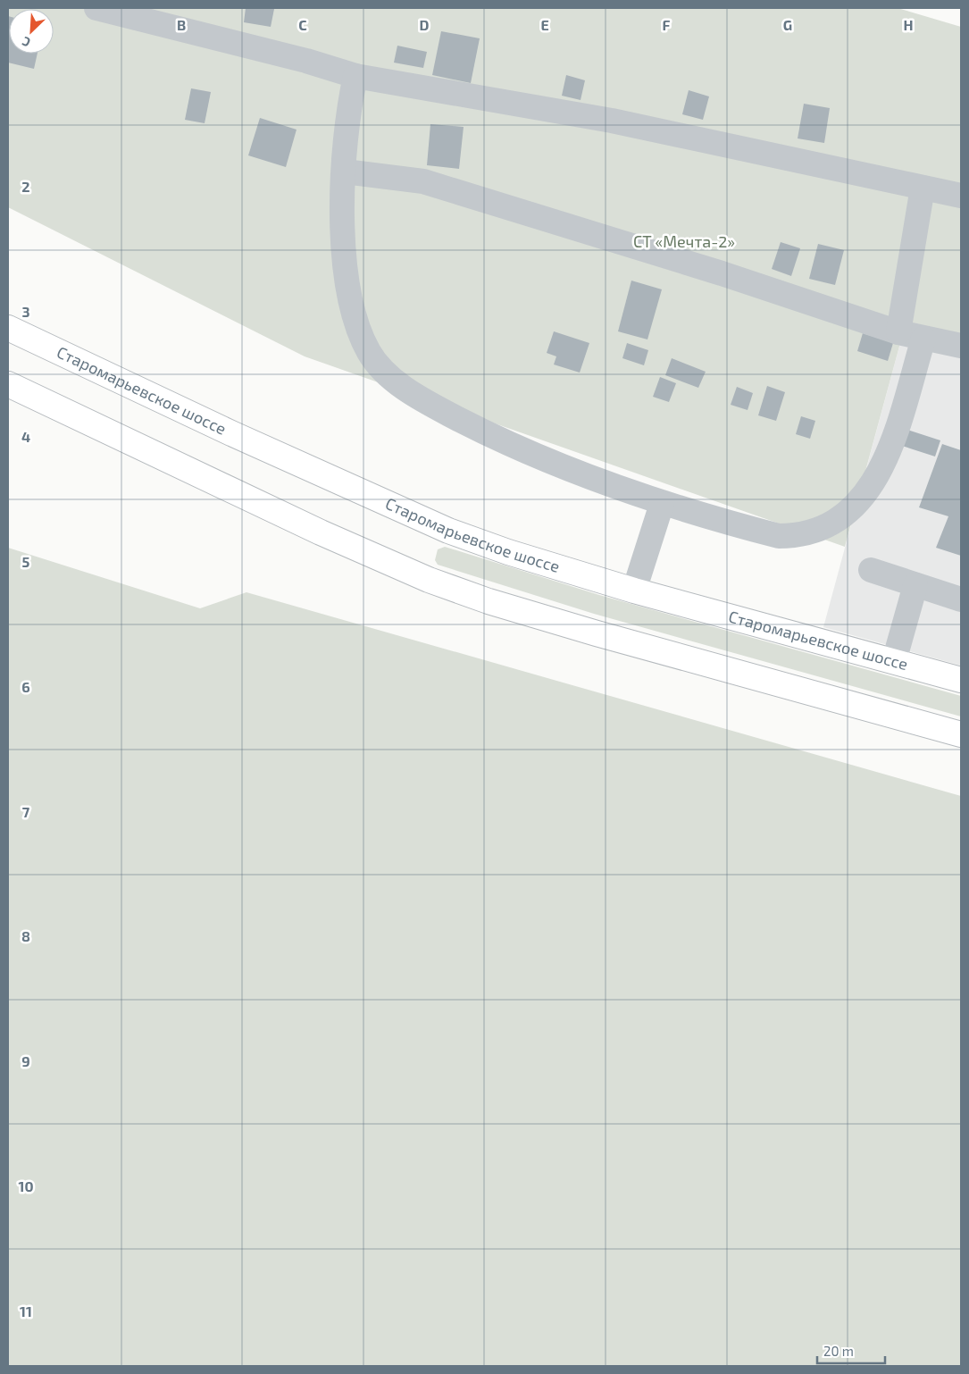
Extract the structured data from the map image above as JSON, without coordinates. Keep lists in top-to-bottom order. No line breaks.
{"streets":{"main road":["Старомарьевское шоссе"]},"parks":["СТ «Мечта-2»"],"scale_bar":"20 m","north":"bottom left","grid":{"columns":["B","C","D","E","F","G","H"],"rows":["2","3","4","5","6","7","8","9","10","11"]}}
